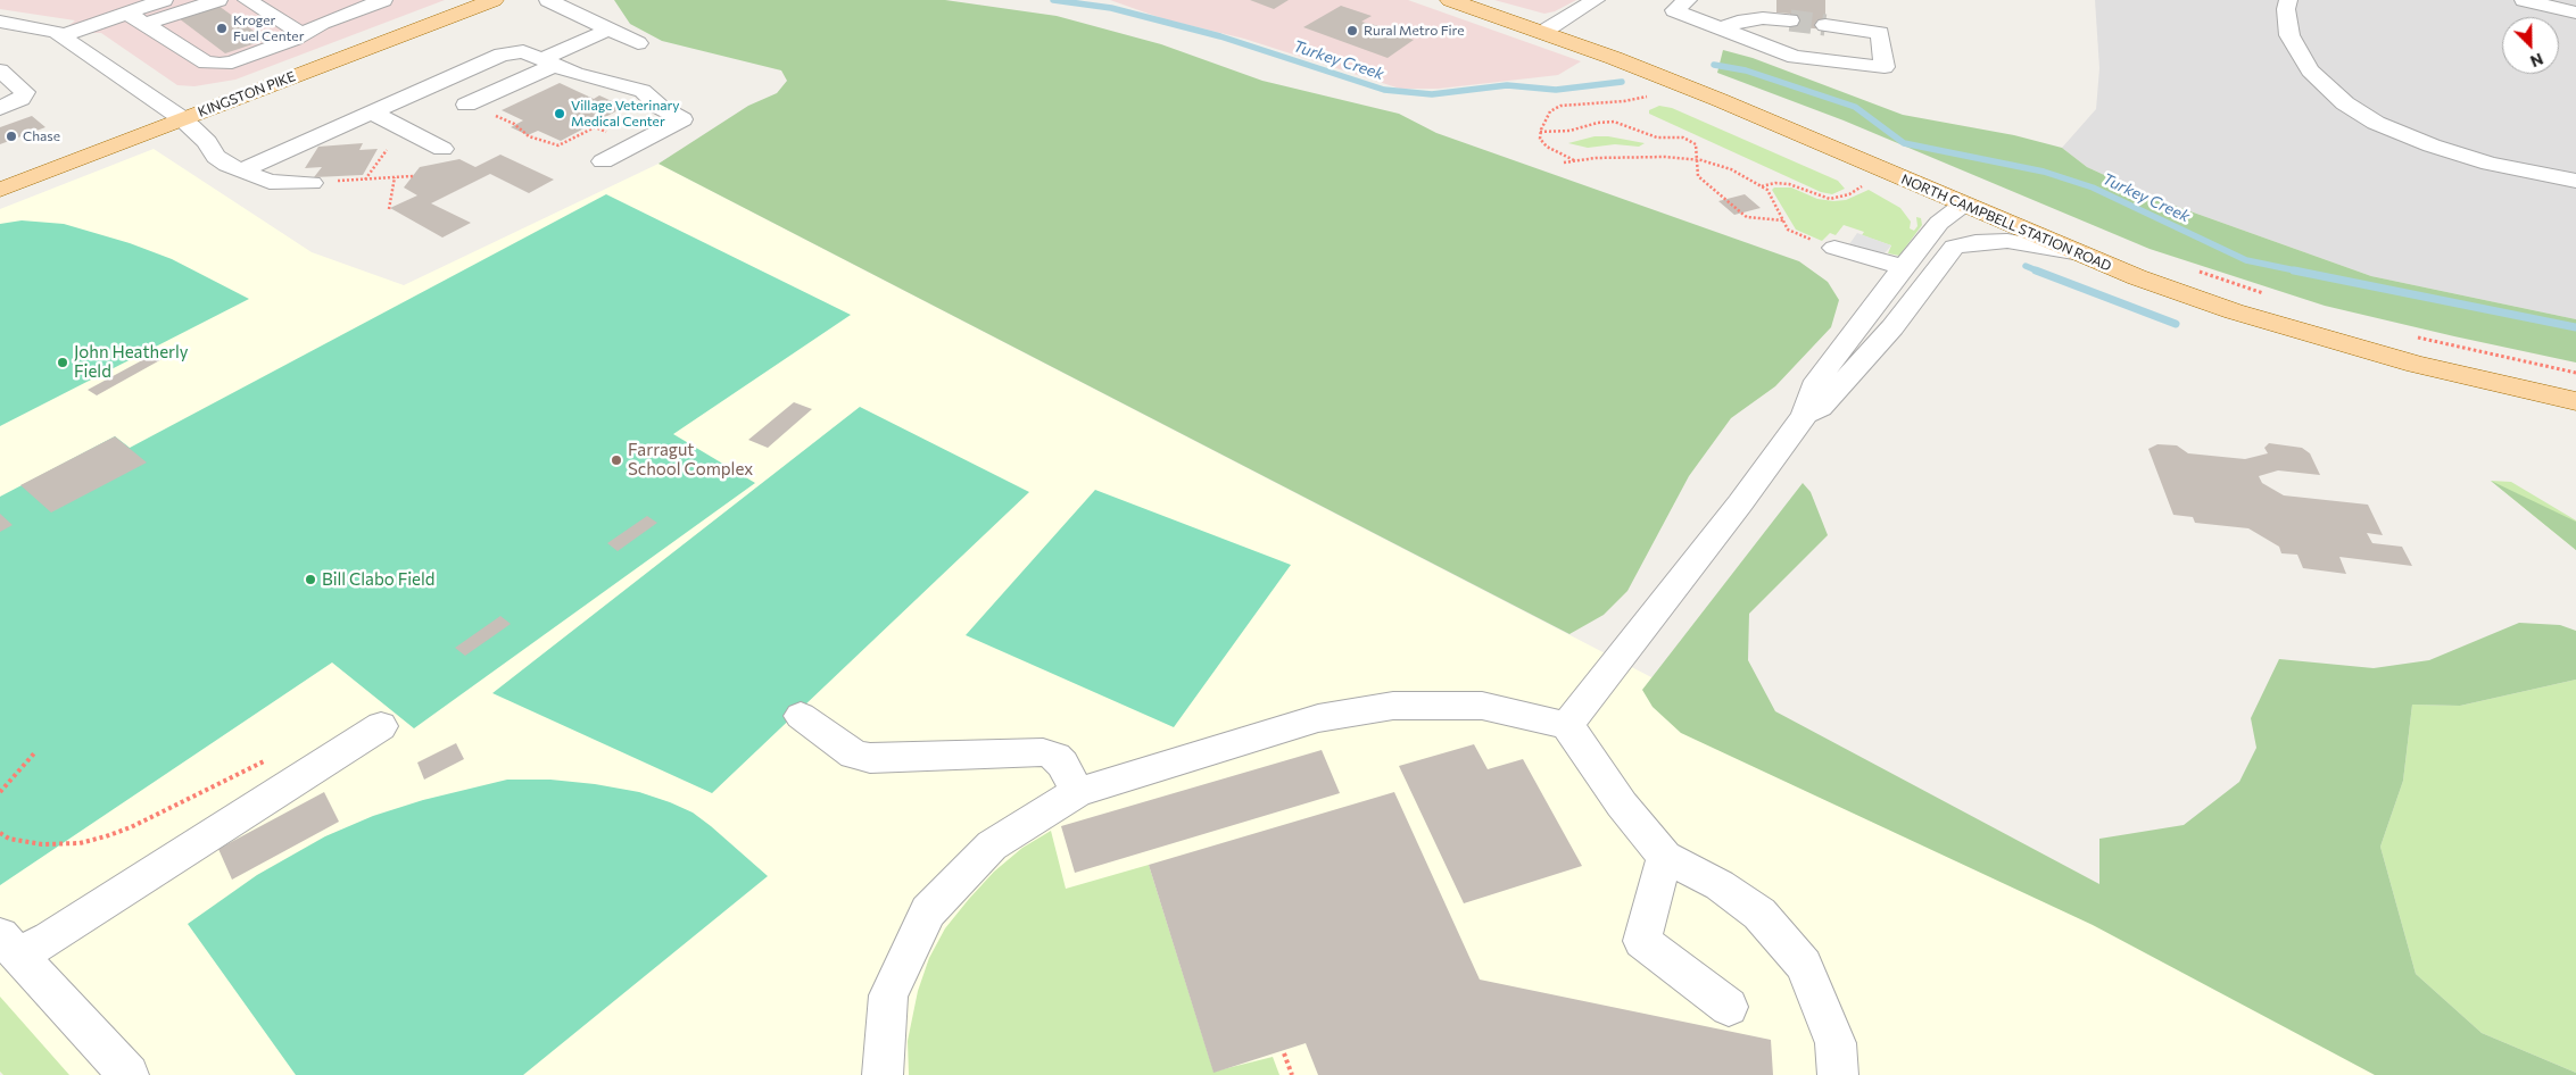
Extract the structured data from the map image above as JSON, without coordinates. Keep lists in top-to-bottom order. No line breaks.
{"streets":{"main road":["KINGSTON PIKE","NORTH CAMPBELL STATION ROAD"]},"water":["Turkey Creek"],"places":["Kroger Fuel Center","Rural Metro Fire","Village Veterinary Medical Center","Chase","John Heatherly Field","Farragut School Complex","Bill Clabo Field"],"north":"bottom right"}
